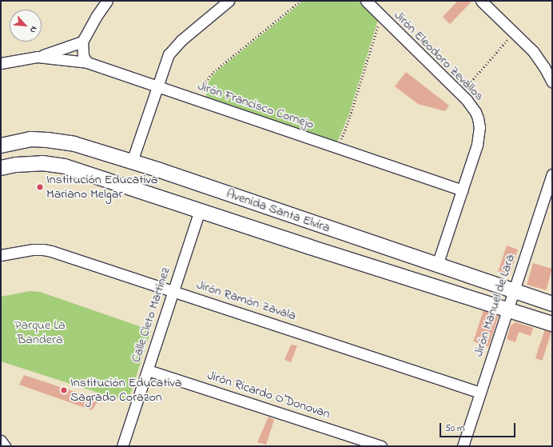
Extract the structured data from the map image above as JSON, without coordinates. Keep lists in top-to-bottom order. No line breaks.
{"streets":{"street":["Jirón Eleodoro Zevallos","Jirón Francisco Cornejo","Avenida Santa Elvira","Jirón Ramón Zavala","Jirón Manuel de Lara","Calle Cleto Martínez","Jirón Ricardo O'Donovan"]},"crossings":[["Jirón Eleodoro Zevallos","Jirón Francisco Cornejo"],["Jirón Eleodoro Zevallos","Avenida Santa Elvira"],["Avenida Santa Elvira","Jirón Manuel de Lara"],["Avenida Santa Elvira","Calle Cleto Martínez"],["Jirón Ramón Zavala","Jirón Manuel de Lara"],["Jirón Ramón Zavala","Calle Cleto Martínez"],["Calle Cleto Martínez","Jirón Ricardo O'Donovan"]],"parks":["Parque La Bandera"],"places":["Institución Educativa Mariano Melgar","Institución Educativa Sagrado Corazon"],"scale_bar":"50 m","north":"bottom right"}
